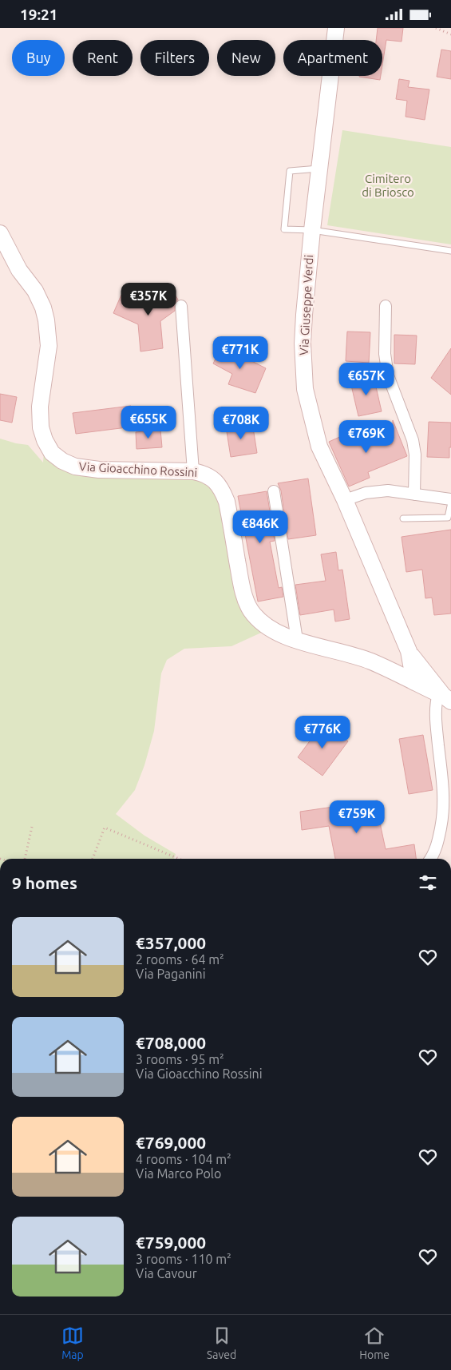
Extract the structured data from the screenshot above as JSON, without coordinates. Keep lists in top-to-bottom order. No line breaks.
{"streets":{"street":["Via Giuseppe Verdi","Via Gioacchino Rossini"]},"crossings":[["Via Giuseppe Verdi","Via Gioacchino Rossini"]],"parks":["Cimitero di Briosco"],"page":{"status":"19:21","chip":["Buy","Rent","Filters","New","Apartment"],"price":["€357K","€771K","€657K","€655K","€708K","€769K","€846K","€776K","€759K"],"heading":"9 homes","list":[{"name":"€357,000","note":"2 rooms · 64 m² · Via Paganini"},{"name":"€708,000","note":"3 rooms · 95 m² · Via Gioacchino Rossini"},{"name":"€769,000","note":"4 rooms · 104 m² · Via Marco Polo"},{"name":"€759,000","note":"3 rooms · 110 m² · Via Cavour"}],"tabs":["Map","Saved","Home"]}}
